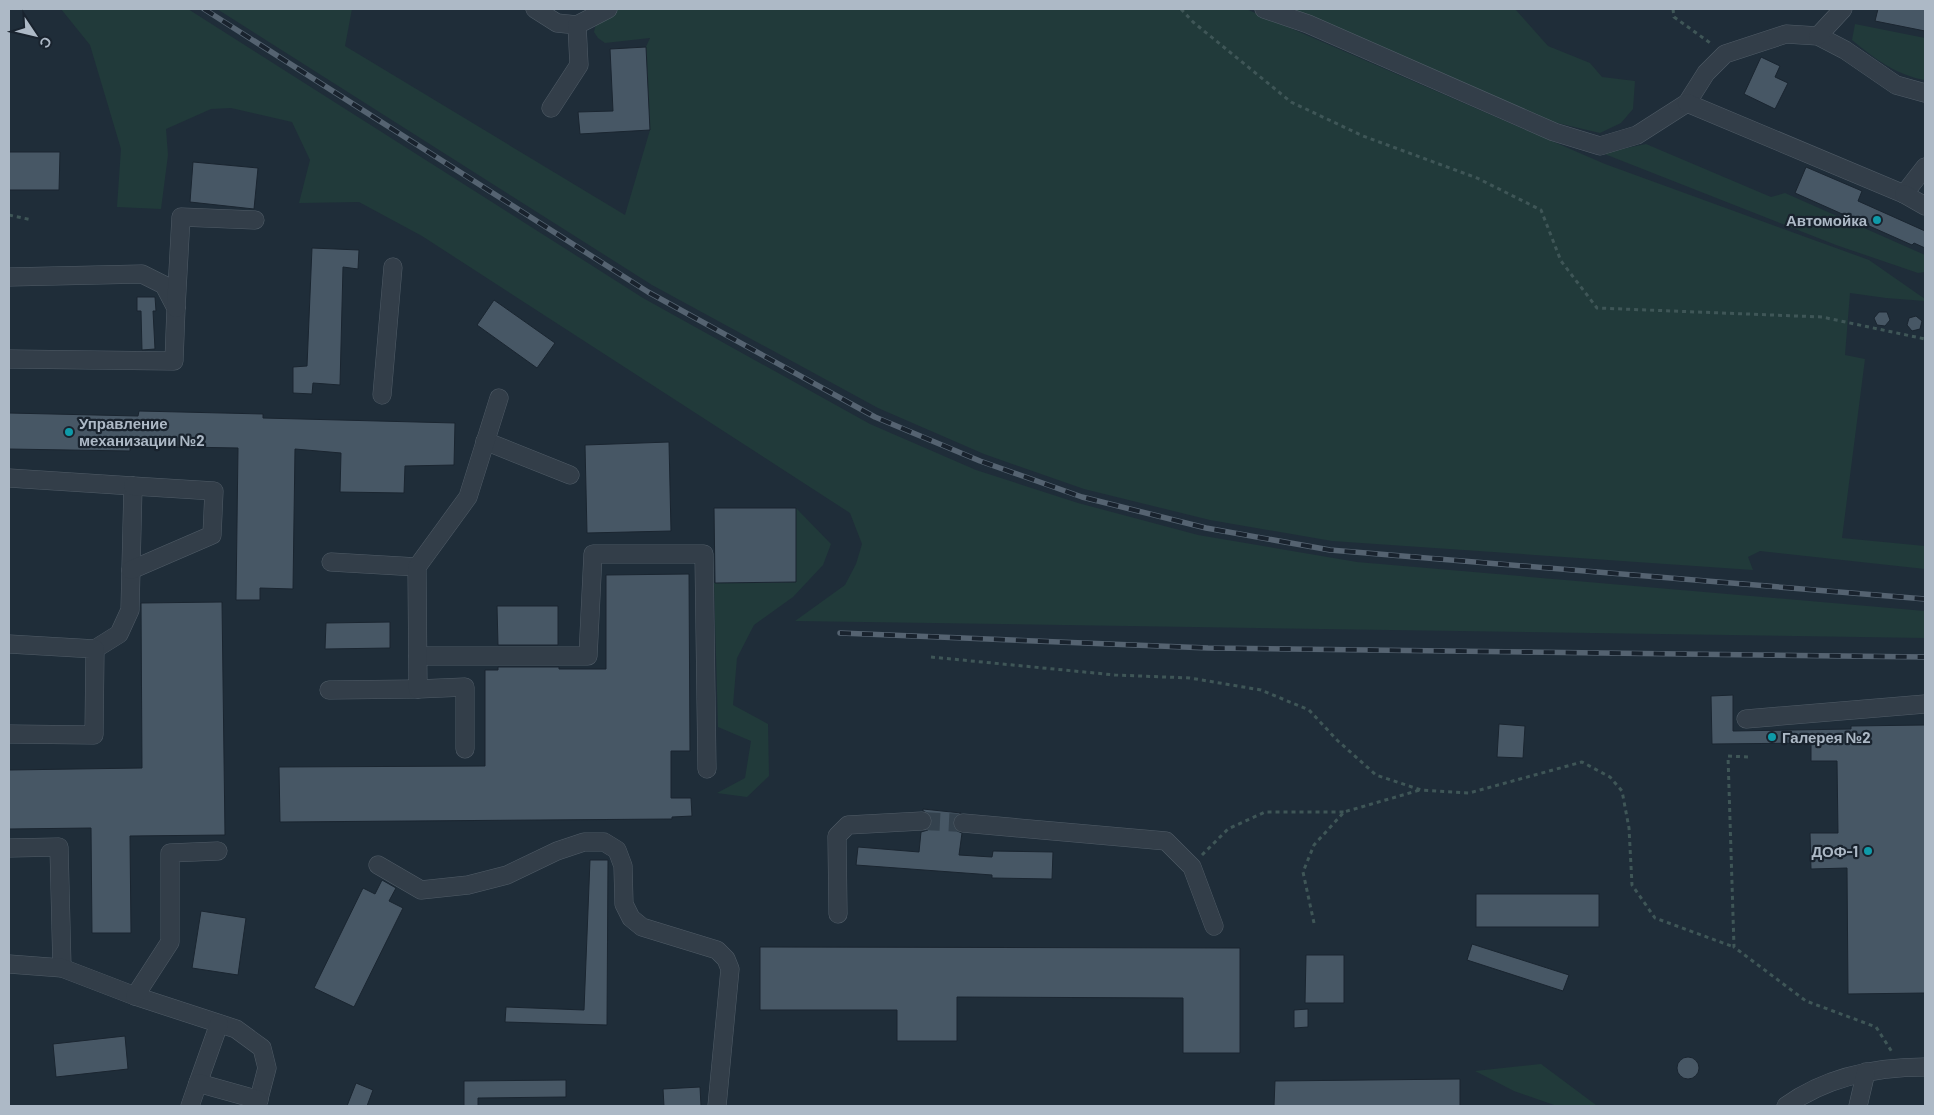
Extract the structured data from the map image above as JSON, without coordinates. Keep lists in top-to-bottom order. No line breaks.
{"places":["Автомойка","Управление механизации №2","Галерея №2","ДОФ-1"],"north":"bottom right"}
